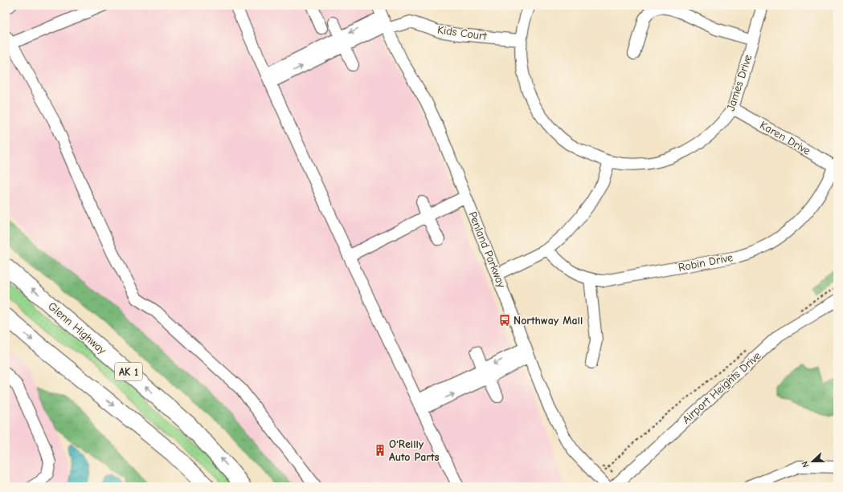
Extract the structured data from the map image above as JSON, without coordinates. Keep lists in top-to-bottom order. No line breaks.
{"streets":{"highway":["Glenn Highway","AK 1"],"street":["Kids Court","James Drive","Karen Drive","Penland Parkway","Robin Drive","Airport Heights Drive"]},"crossings":[["Kids Court","James Drive"],["Kids Court","Penland Parkway"],["James Drive","Karen Drive"],["Karen Drive","Robin Drive"]],"places":{"bus stop":["Northway Mall"],"building":["O'Reilly Auto Parts"]},"north":"left"}
